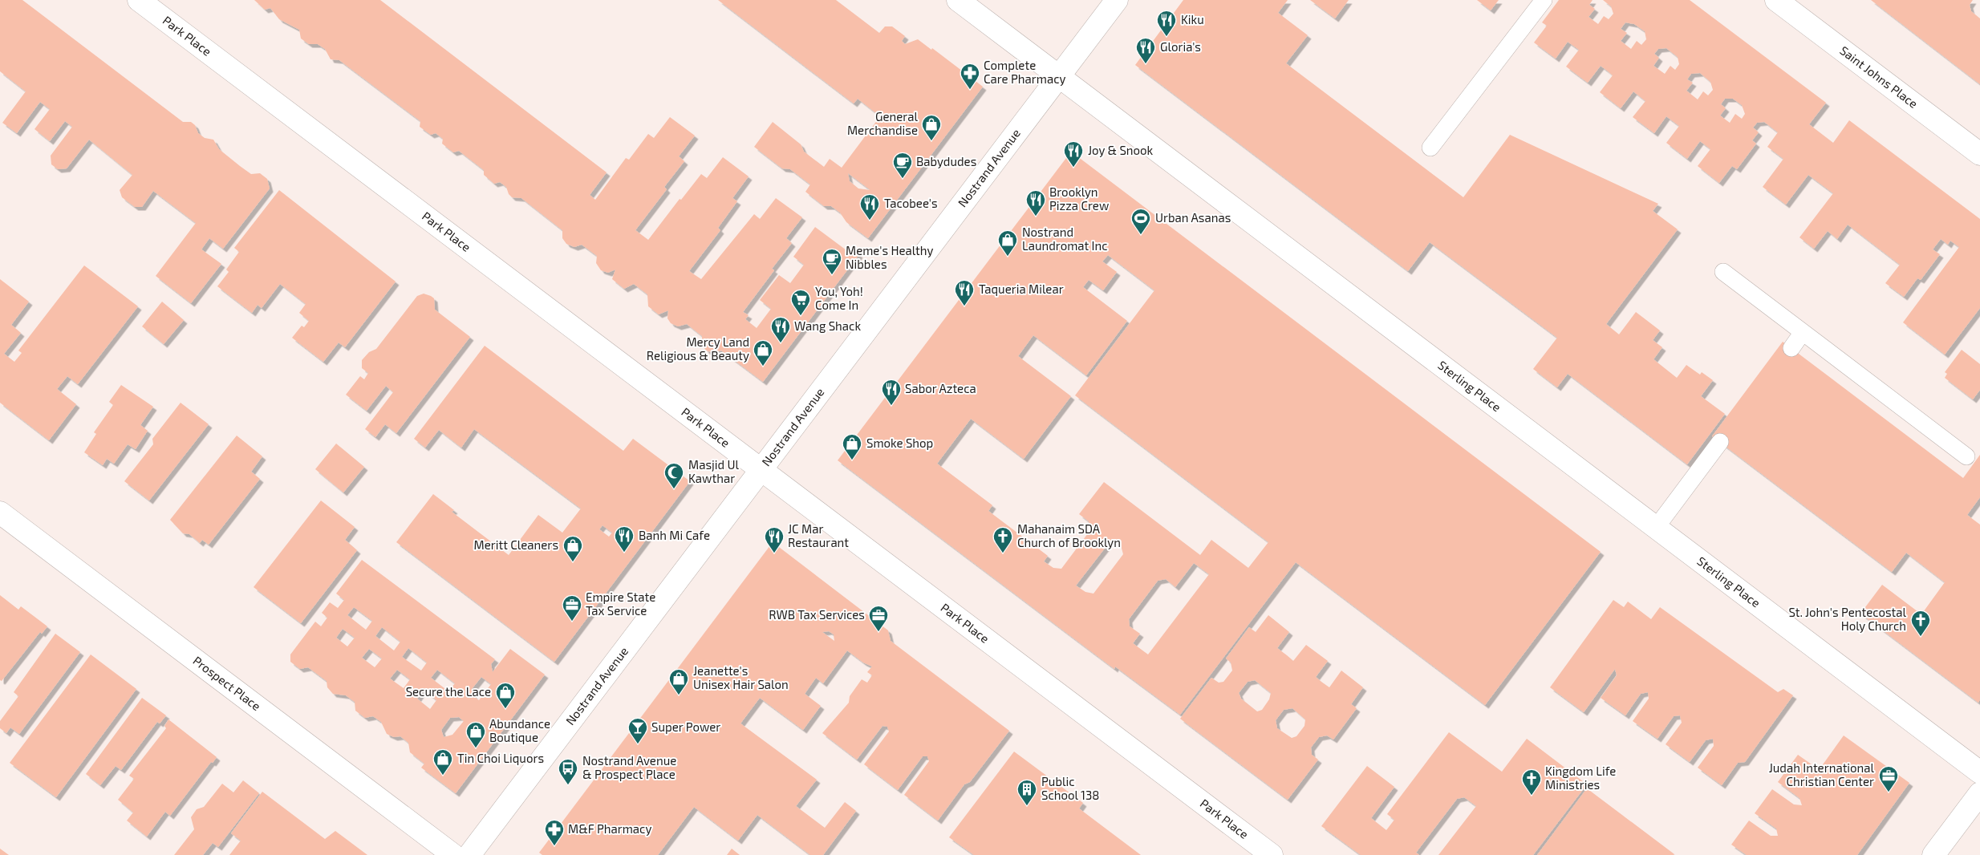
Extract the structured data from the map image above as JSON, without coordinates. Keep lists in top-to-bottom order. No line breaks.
{"streets":{"street":["Park Place","Saint Johns Place","Nostrand Avenue","Sterling Place","Prospect Place"]},"crossings":[["Park Place","Nostrand Avenue"],["Nostrand Avenue","Sterling Place"]],"places":{"restaurant":["Kiku","Gloria's","Joy & Snook","Brooklyn Pizza Crew","Tacobee's","Taqueria Milear","Wang Shack","Sabor Azteca","Banh Mi Cafe","JC Mar Restaurant"],"pharmacy":["Complete Care Pharmacy","M&F Pharmacy"],"shop":["General Merchandise","Nostrand Laundromat Inc","Mercy Land Religious & Beauty","Smoke Shop","Meritt Cleaners","Jeanette's Unisex Hair Salon","Secure the Lace","Abundance Boutique","Tin Choi Liquors"],"cafe":["Babydudes","Meme's Healthy Nibbles"],"sports":["Urban Asanas"],"supermarket":["You, Yoh! Come In"],"mosque":["Masjid Ul Kawthar"],"church":["Mahanaim SDA Church of Brooklyn","St. John's Pentecostal Holy Church","Kingdom Life Ministries"],"office":["Empire State Tax Service","RWB Tax Services","Judah International Christian Center"],"bar":["Super Power"],"bus stop":["Nostrand Avenue & Prospect Place"],"building":["Public School 138"]}}
